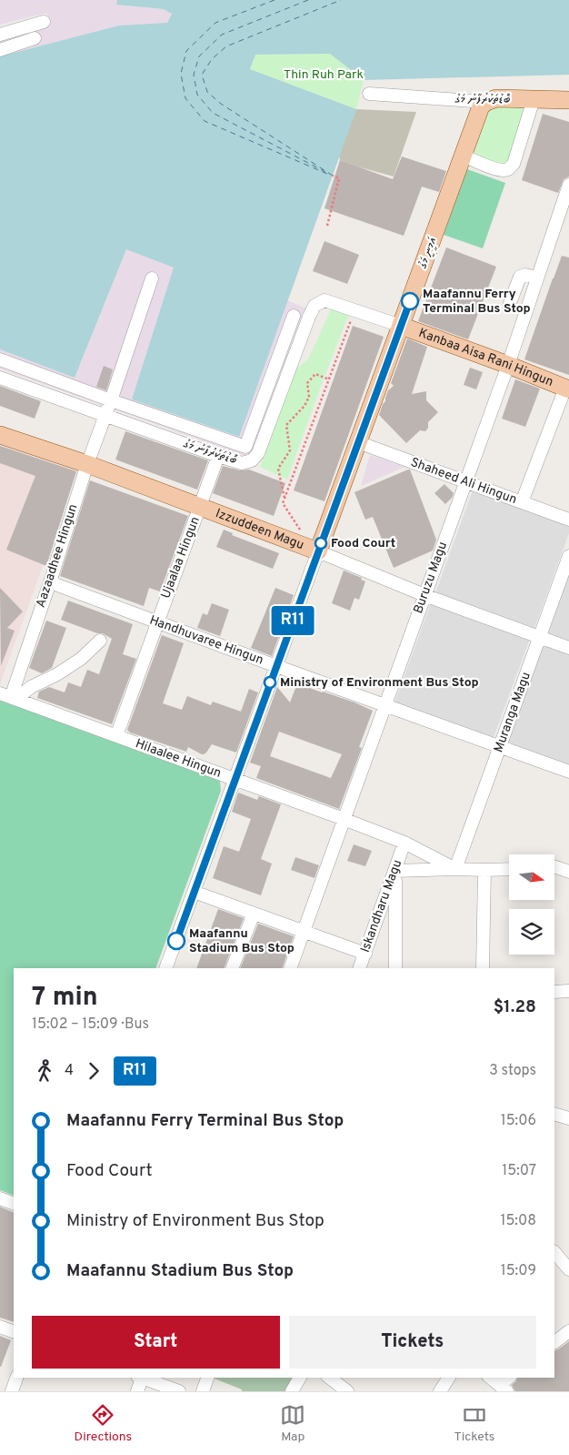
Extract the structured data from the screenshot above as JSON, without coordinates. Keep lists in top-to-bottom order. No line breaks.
{"streets":{"main road":["ބޮޑުތަކުރުފާނު މަގު","އަމީނީ މަގު","Kanbaa Aisa Rani Hingun","Izzuddeen Magu"],"street":["Shaheed Ali Hingun","Aazaadhee Hingun","Ujaalaa Hingun","Buruzu Magu","Handhuvaree Hingun","Muranga Magu","Hilaalee Hingun","Iskandharu Magu"]},"crossings":[["ބޮޑުތަކުރުފާނު މަގު","އަމީނީ މަގު"],["ބޮޑުތަކުރުފާނު މަގު","Kanbaa Aisa Rani Hingun"],["ބޮޑުތަކުރުފާނު މަގު","Aazaadhee Hingun"],["ބޮޑުތަކުރުފާނު މަގު","Ujaalaa Hingun"],["އަމީނީ މަގު","Kanbaa Aisa Rani Hingun"],["އަމީނީ މަގު","Shaheed Ali Hingun"],["އަމީނީ މަގު","Izzuddeen Magu"],["އަމީނީ މަގު","Handhuvaree Hingun"],["އަމީނީ މަގު","Hilaalee Hingun"],["Kanbaa Aisa Rani Hingun","Buruzu Magu"],["Shaheed Ali Hingun","Buruzu Magu"],["Izzuddeen Magu","Aazaadhee Hingun"],["Izzuddeen Magu","Ujaalaa Hingun"],["Izzuddeen Magu","Buruzu Magu"],["Izzuddeen Magu","Muranga Magu"],["Aazaadhee Hingun","Handhuvaree Hingun"],["Aazaadhee Hingun","Hilaalee Hingun"],["Ujaalaa Hingun","Handhuvaree Hingun"],["Ujaalaa Hingun","Hilaalee Hingun"],["Buruzu Magu","Handhuvaree Hingun"],["Buruzu Magu","Hilaalee Hingun"],["Handhuvaree Hingun","Muranga Magu"],["Muranga Magu","Hilaalee Hingun"],["Hilaalee Hingun","Iskandharu Magu"]],"parks":["Thin Ruh Park"],"places":["Maafannu Ferry Terminal Bus Stop","Food Court","Ministry of Environment Bus Stop","Maafannu Stadium Bus Stop"],"lines":["bus line R11"],"north":"right","page":{"on_map":"R11","heading":["7 min","15:02 – 15:09 · Bus","$1.28"],"legs":["4","R11","3 stops"],"list":[{"name":"Maafannu Ferry Terminal Bus Stop","value":"15:06"},{"name":"Food Court","value":"15:07"},{"name":"Ministry of Environment Bus Stop","value":"15:08"},{"name":"Maafannu Stadium Bus Stop","value":"15:09"}],"buttons":["Start","Tickets"],"tabs":["Directions","Map","Tickets"]}}
